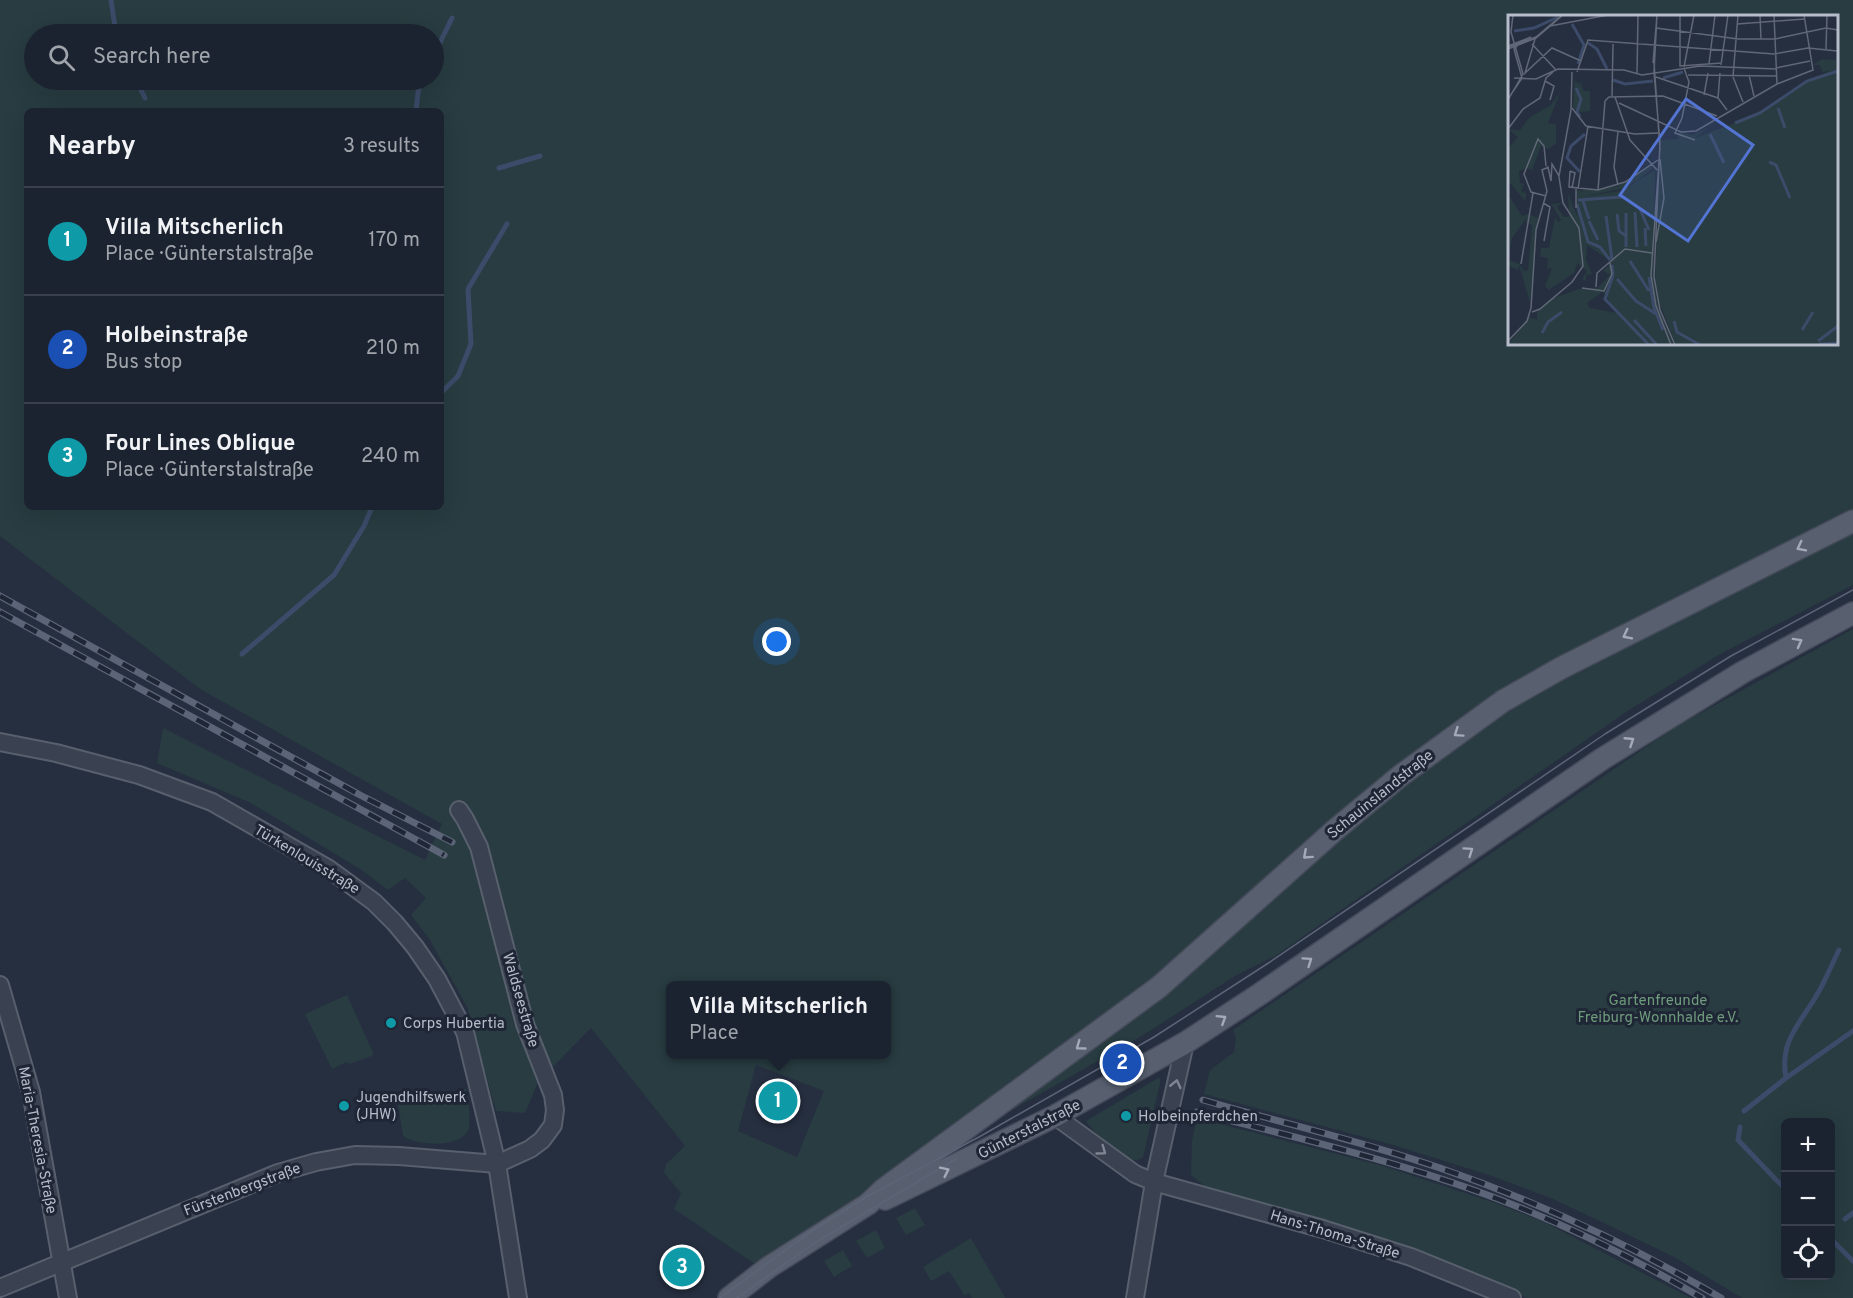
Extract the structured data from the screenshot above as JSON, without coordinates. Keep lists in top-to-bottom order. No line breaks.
{"streets":{"main road":["Schauinslandstraße","Günterstalstraße"],"street":["Türkenlouisstraße","Waldseestraße","Maria-Theresia-Straße","Fürstenbergstraße","Hans-Thoma-Straße"]},"crossings":[["Schauinslandstraße","Günterstalstraße"],["Türkenlouisstraße","Waldseestraße"],["Türkenlouisstraße","Fürstenbergstraße"],["Waldseestraße","Fürstenbergstraße"],["Günterstalstraße","Hans-Thoma-Straße"],["Maria-Theresia-Straße","Fürstenbergstraße"]],"parks":["Gartenfreunde Freiburg-Wonnhalde e.V."],"places":["Corps Hubertia","Jugendhilfswerk (JHW)","Holbeinpferdchen"],"page":{"search":"Search here","heading":["Nearby","3 results"],"list":[{"mark":"1","name":"Villa Mitscherlich","note":"Place · Günterstalstraße","value":"170 m"},{"mark":"2","name":"Holbeinstraße","note":"Bus stop","value":"210 m"},{"mark":"3","name":"Four Lines Oblique","note":"Place · Günterstalstraße","value":"240 m"}],"popup":["Villa Mitscherlich","Place"],"pins":["2","1","3"],"map_buttons":["+","−"]}}
